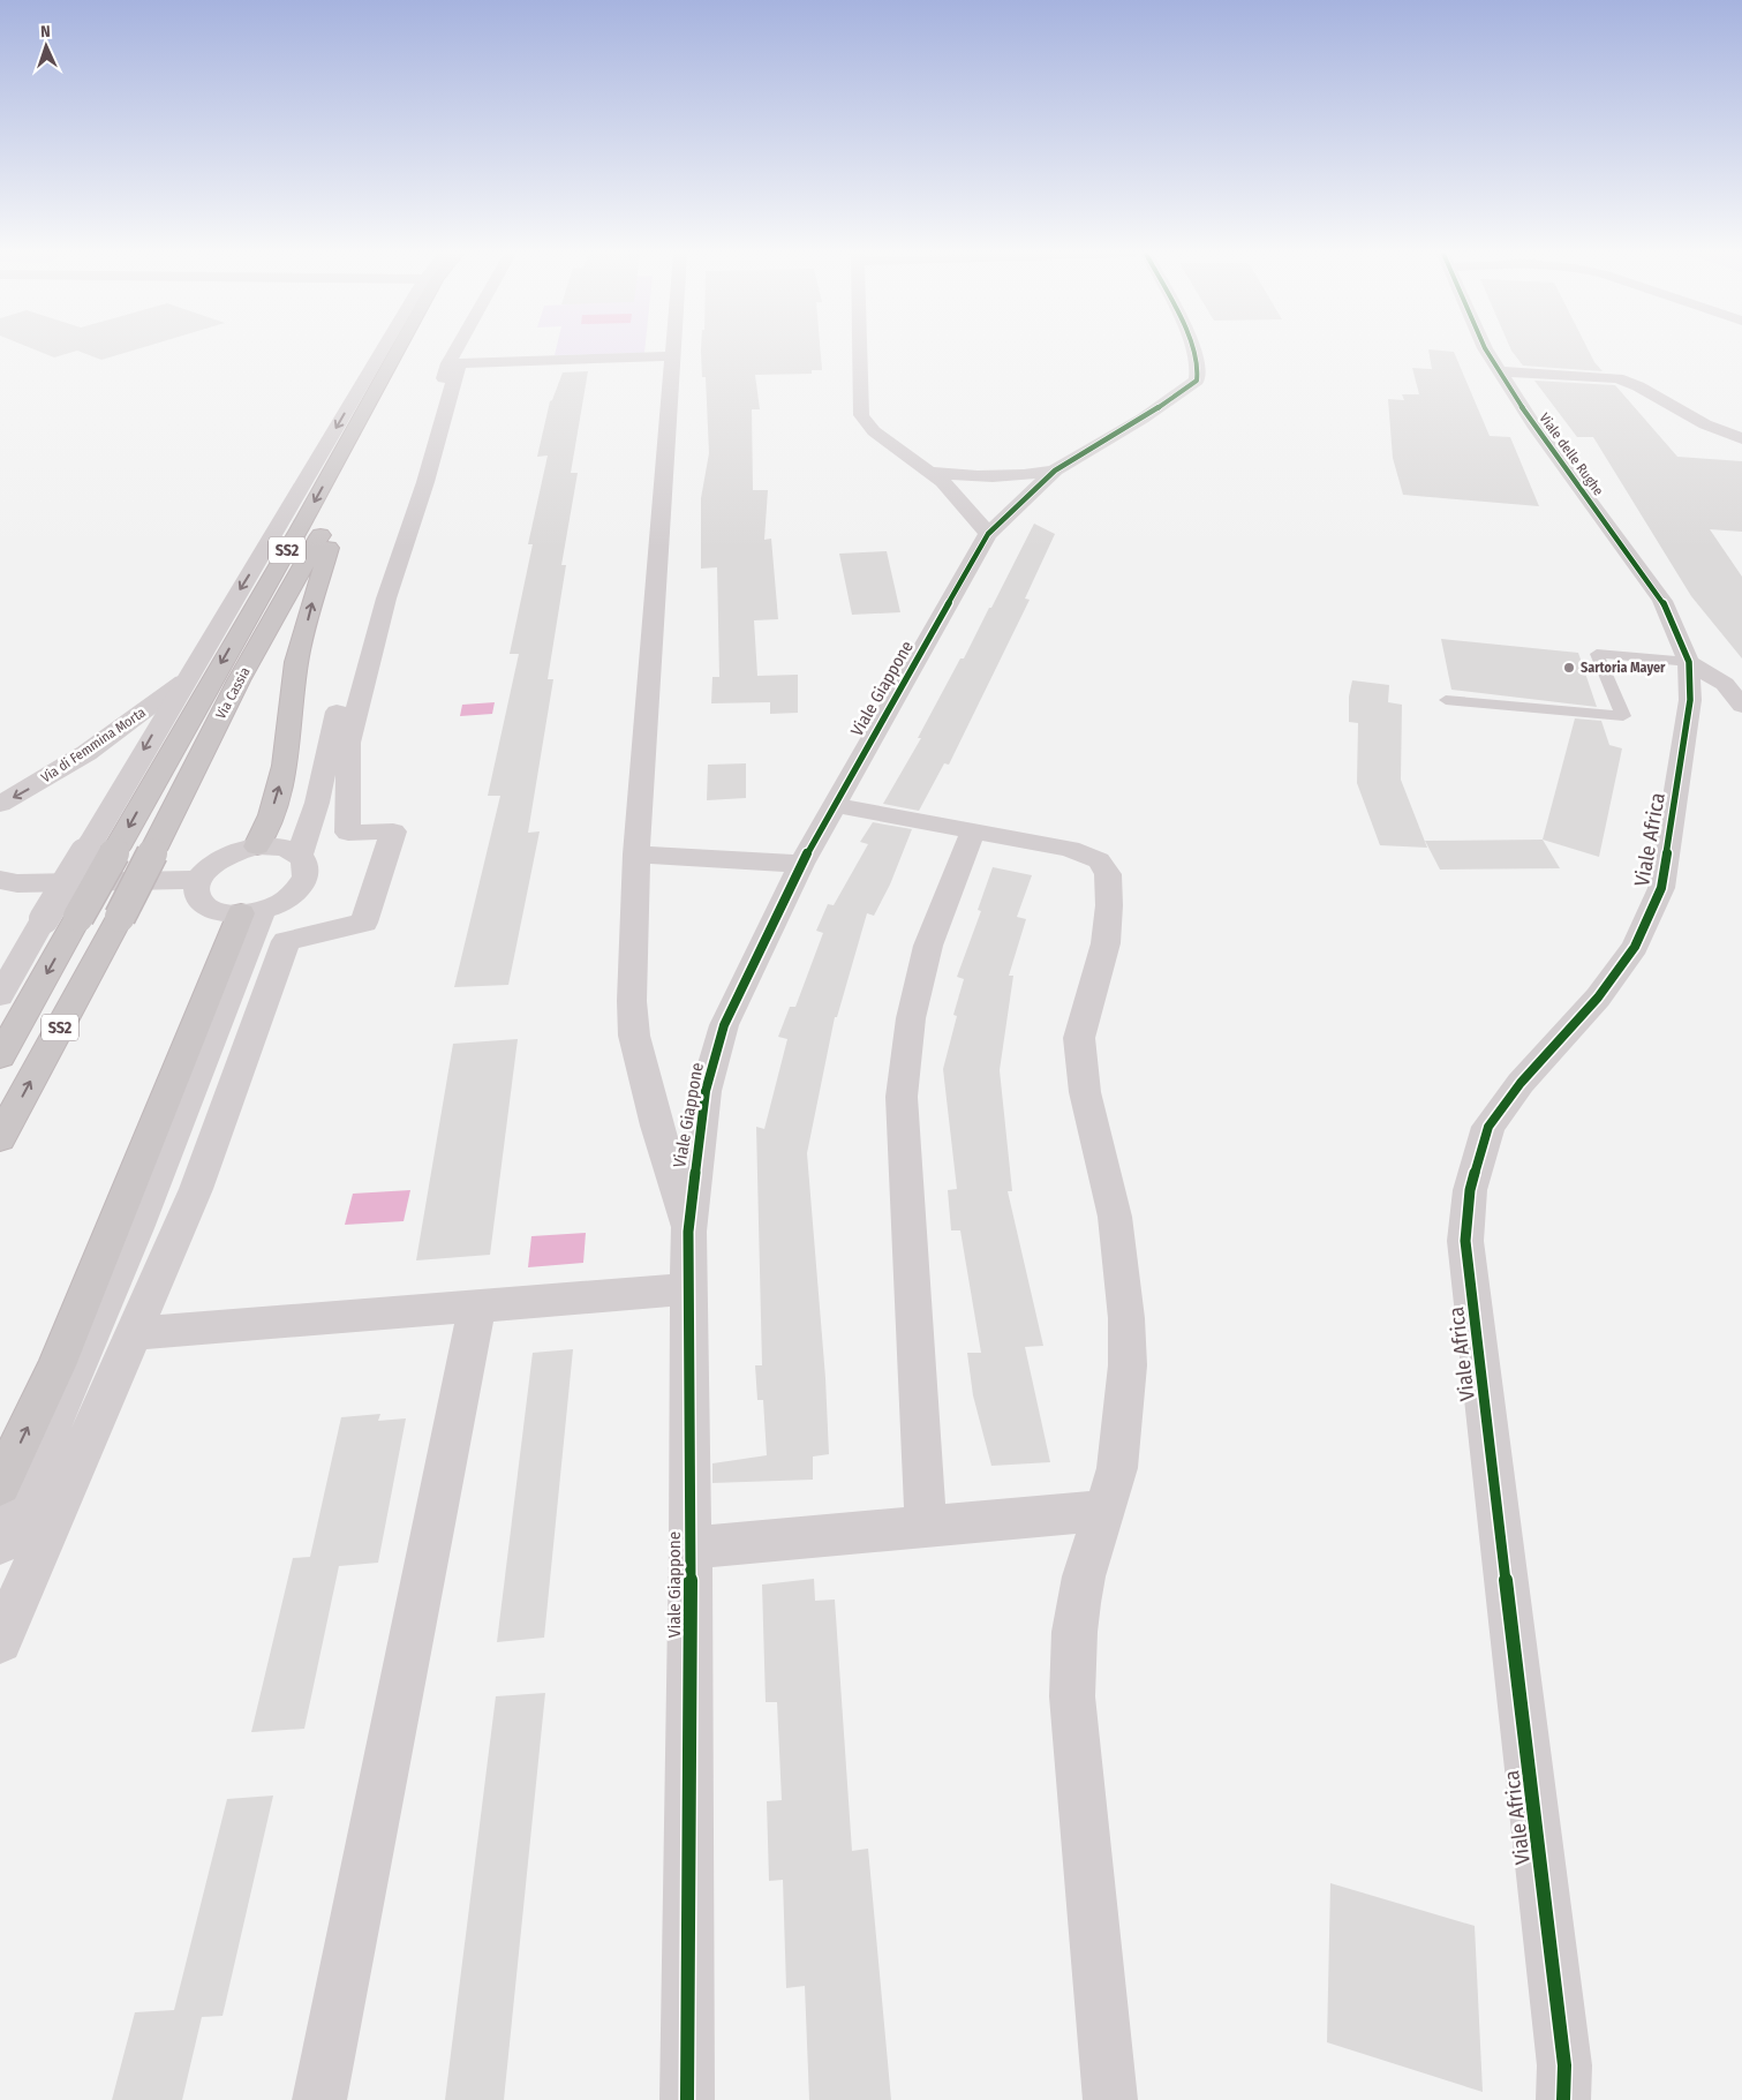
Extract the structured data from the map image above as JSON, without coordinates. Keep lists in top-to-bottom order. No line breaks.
{"streets":{"highway":["SS2","Via Cassia"],"street":["Viale delle Rughe","Viale Giappone","Via di Femmina Morta","Viale Africa"]},"crossings":[["Viale delle Rughe","Viale Africa"]],"places":["Sartoria Mayer"],"north":"top"}
